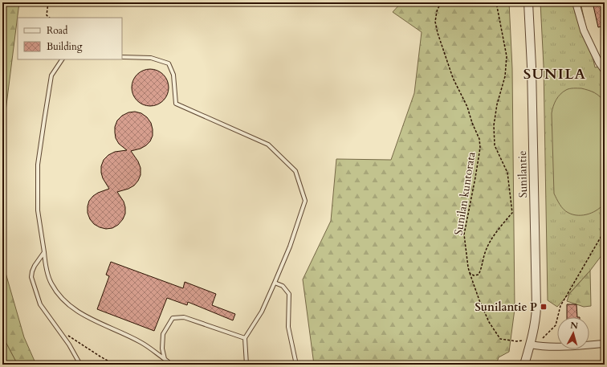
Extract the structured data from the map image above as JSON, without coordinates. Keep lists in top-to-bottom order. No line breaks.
{"streets":{"street":["Sunilantie"],"path":["Sunilan kuntorata"]},"crossings":[["Sunilantie","Sunilan kuntorata"]],"districts":["SUNILA"],"places":{"transit":["Sunilantie P"]},"legend":["Road","Building"],"north":"top"}
